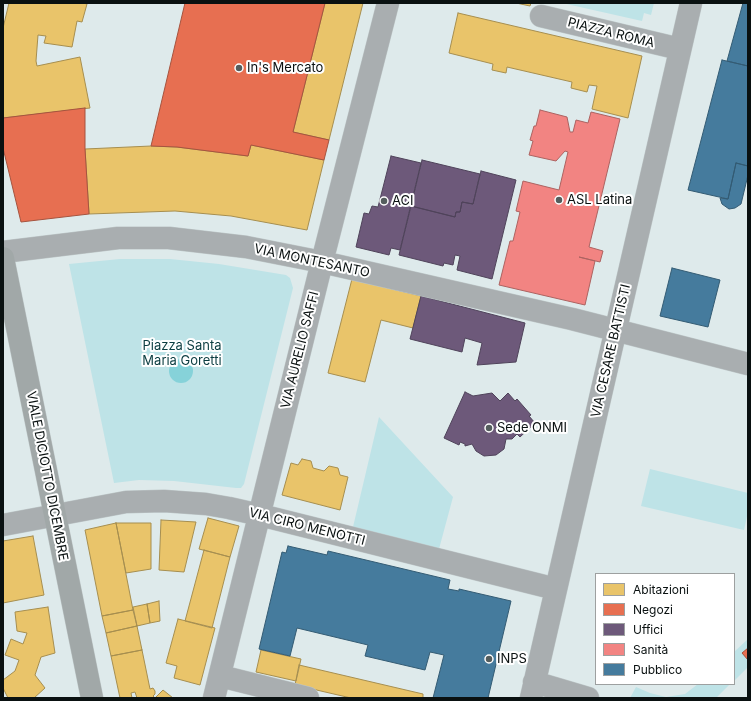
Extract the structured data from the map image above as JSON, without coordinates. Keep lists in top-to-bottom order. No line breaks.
{"streets":{"main road":["VIALE DICIOTTO DICEMBRE"],"street":["PIAZZA ROMA","VIA MONTESANTO","VIA AURELIO SAFFI","VIA CESARE BATTISTI","VIA CIRO MENOTTI"]},"crossings":[["PIAZZA ROMA","VIA CESARE BATTISTI"],["VIA MONTESANTO","VIA AURELIO SAFFI"],["VIA MONTESANTO","VIA CESARE BATTISTI"],["VIA AURELIO SAFFI","VIA CIRO MENOTTI"],["VIA CESARE BATTISTI","VIA CIRO MENOTTI"],["VIALE DICIOTTO DICEMBRE","VIA CIRO MENOTTI"]],"parks":["Piazza Santa Maria Goretti"],"places":["In's Mercato","ASL Latina","ACI","Sede ONMI","INPS"],"legend":["Abitazioni","Negozi","Uffici","Sanità","Pubblico"]}
